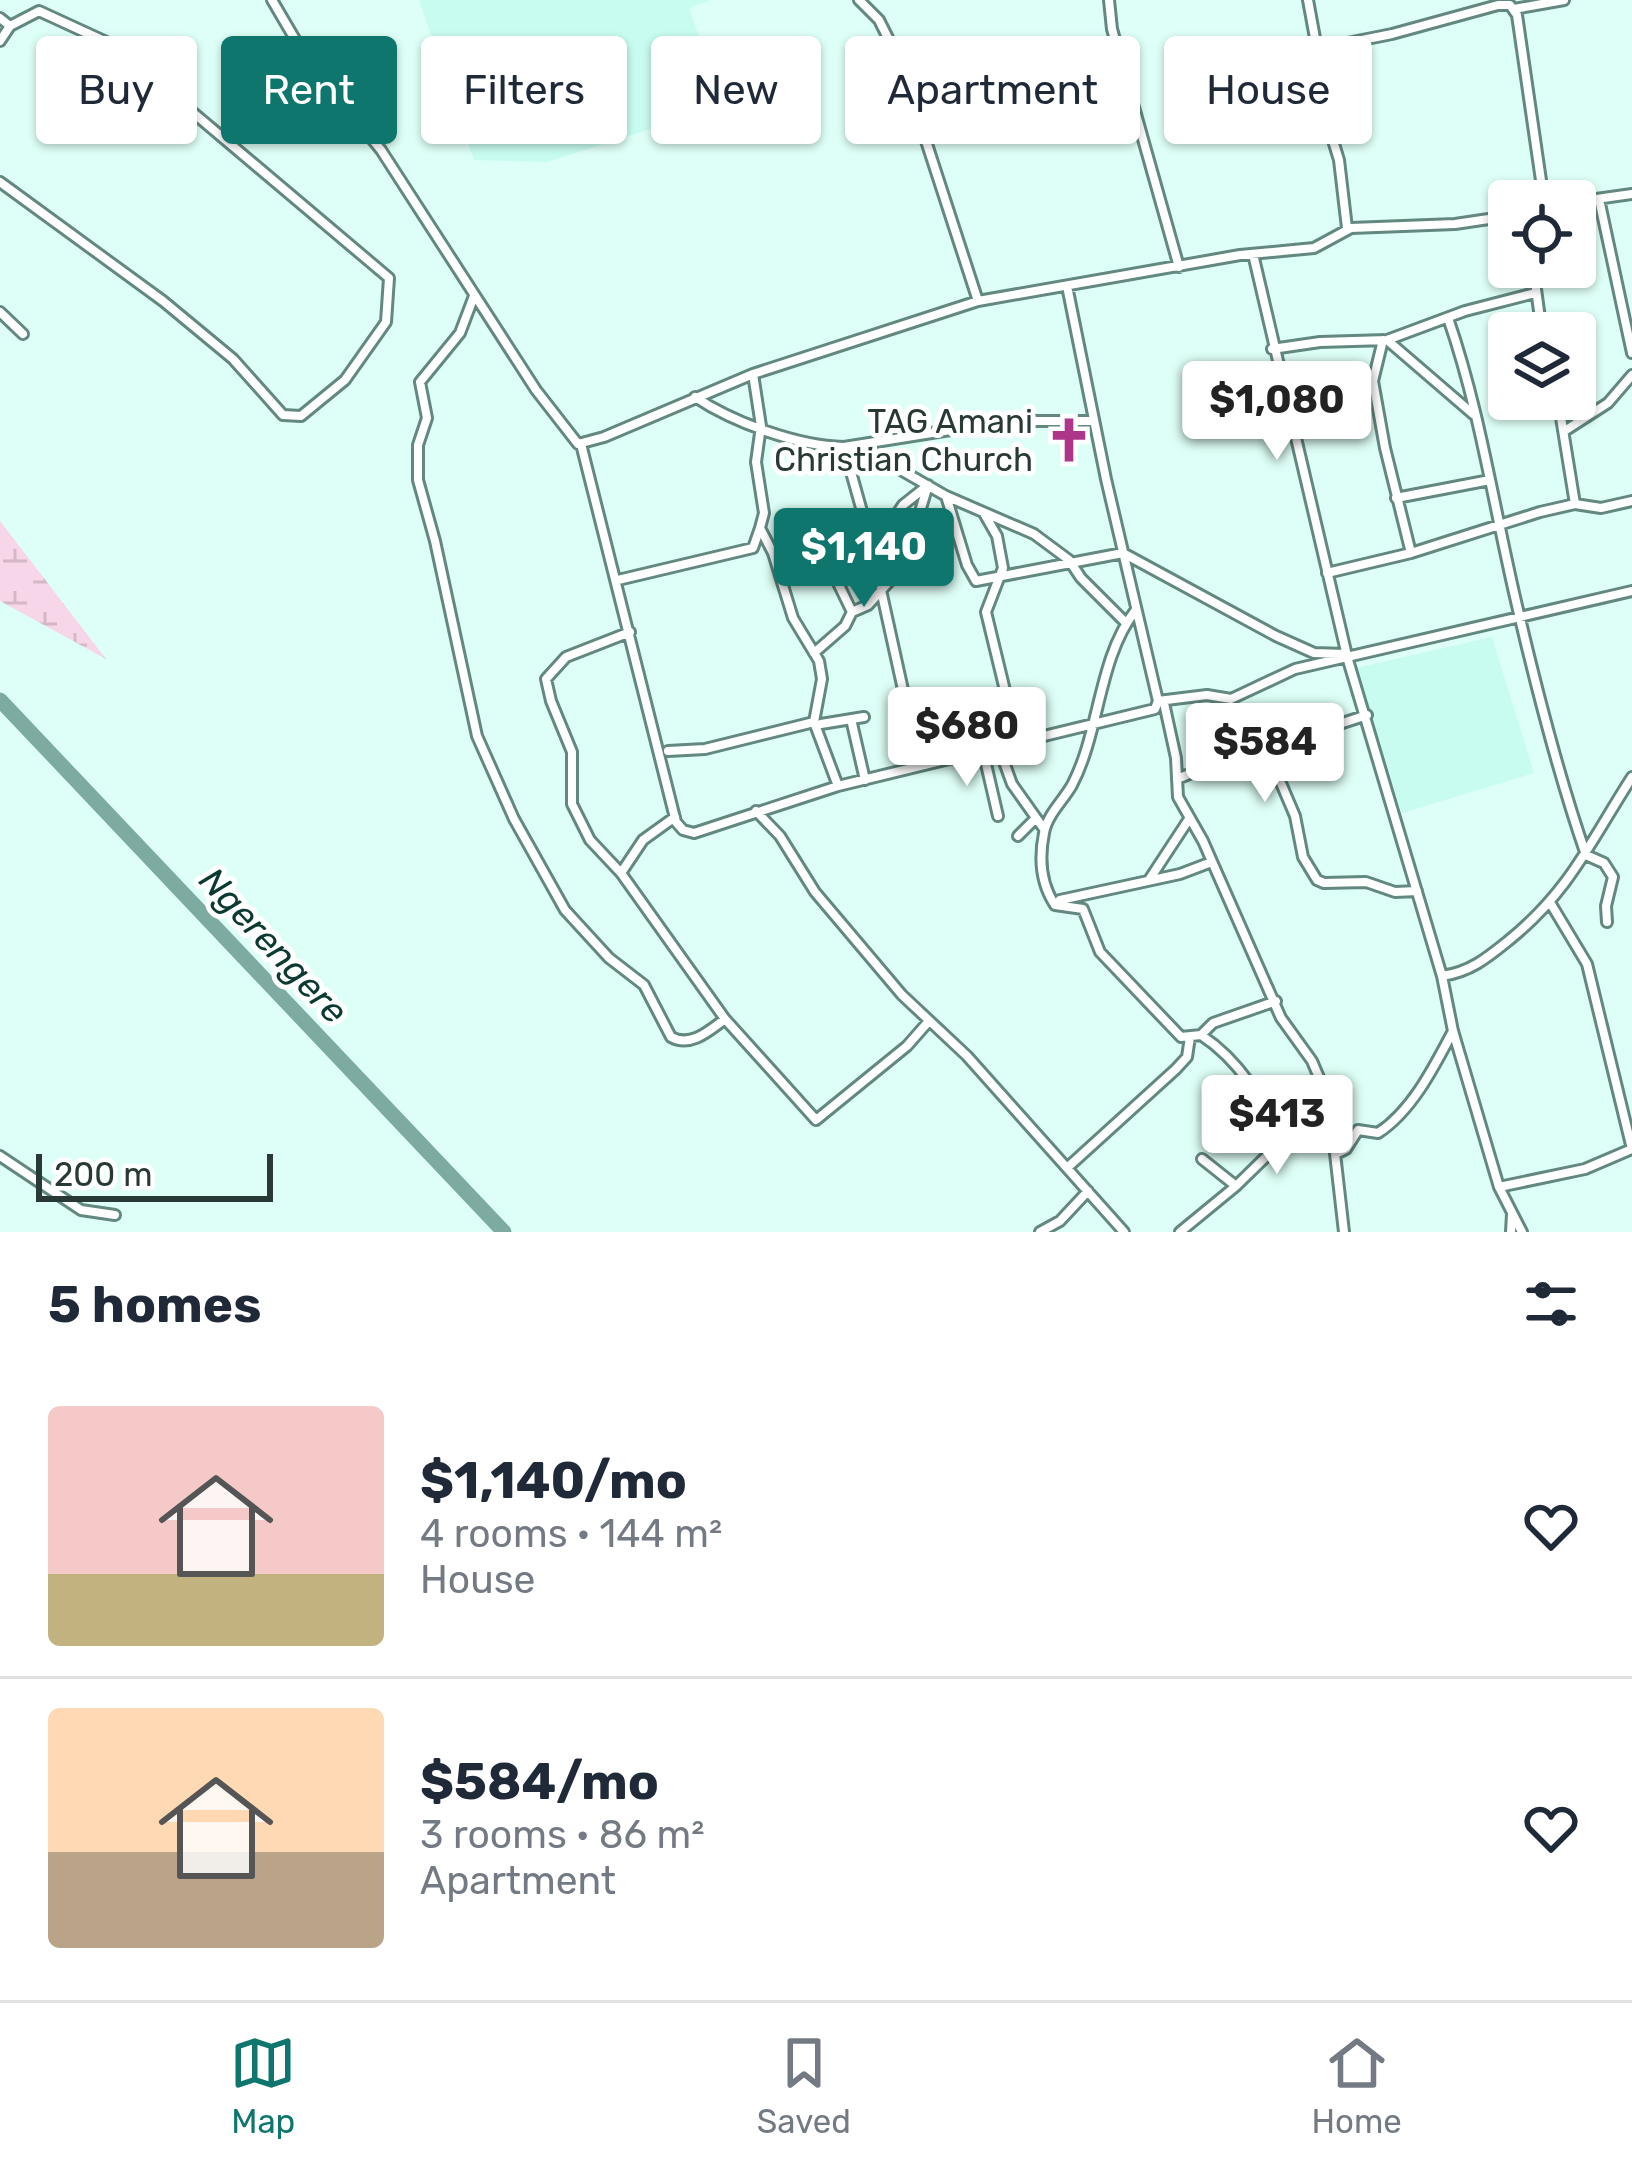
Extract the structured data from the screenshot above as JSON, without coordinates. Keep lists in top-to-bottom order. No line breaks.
{"water":["Ngerengere"],"places":{"church":["TAG Amani Christian Church"]},"scale_bar":"200 m","page":{"chip":["Buy","Rent","Filters","New","Apartment","House"],"price":["$1,080","$1,140","$680","$584","$413"],"scale":"200 m","heading":"5 homes","list":[{"name":"$1,140/mo","note":"4 rooms · 144 m² · House"},{"name":"$584/mo","note":"3 rooms · 86 m² · Apartment"}],"tabs":["Map","Saved","Home"]}}
